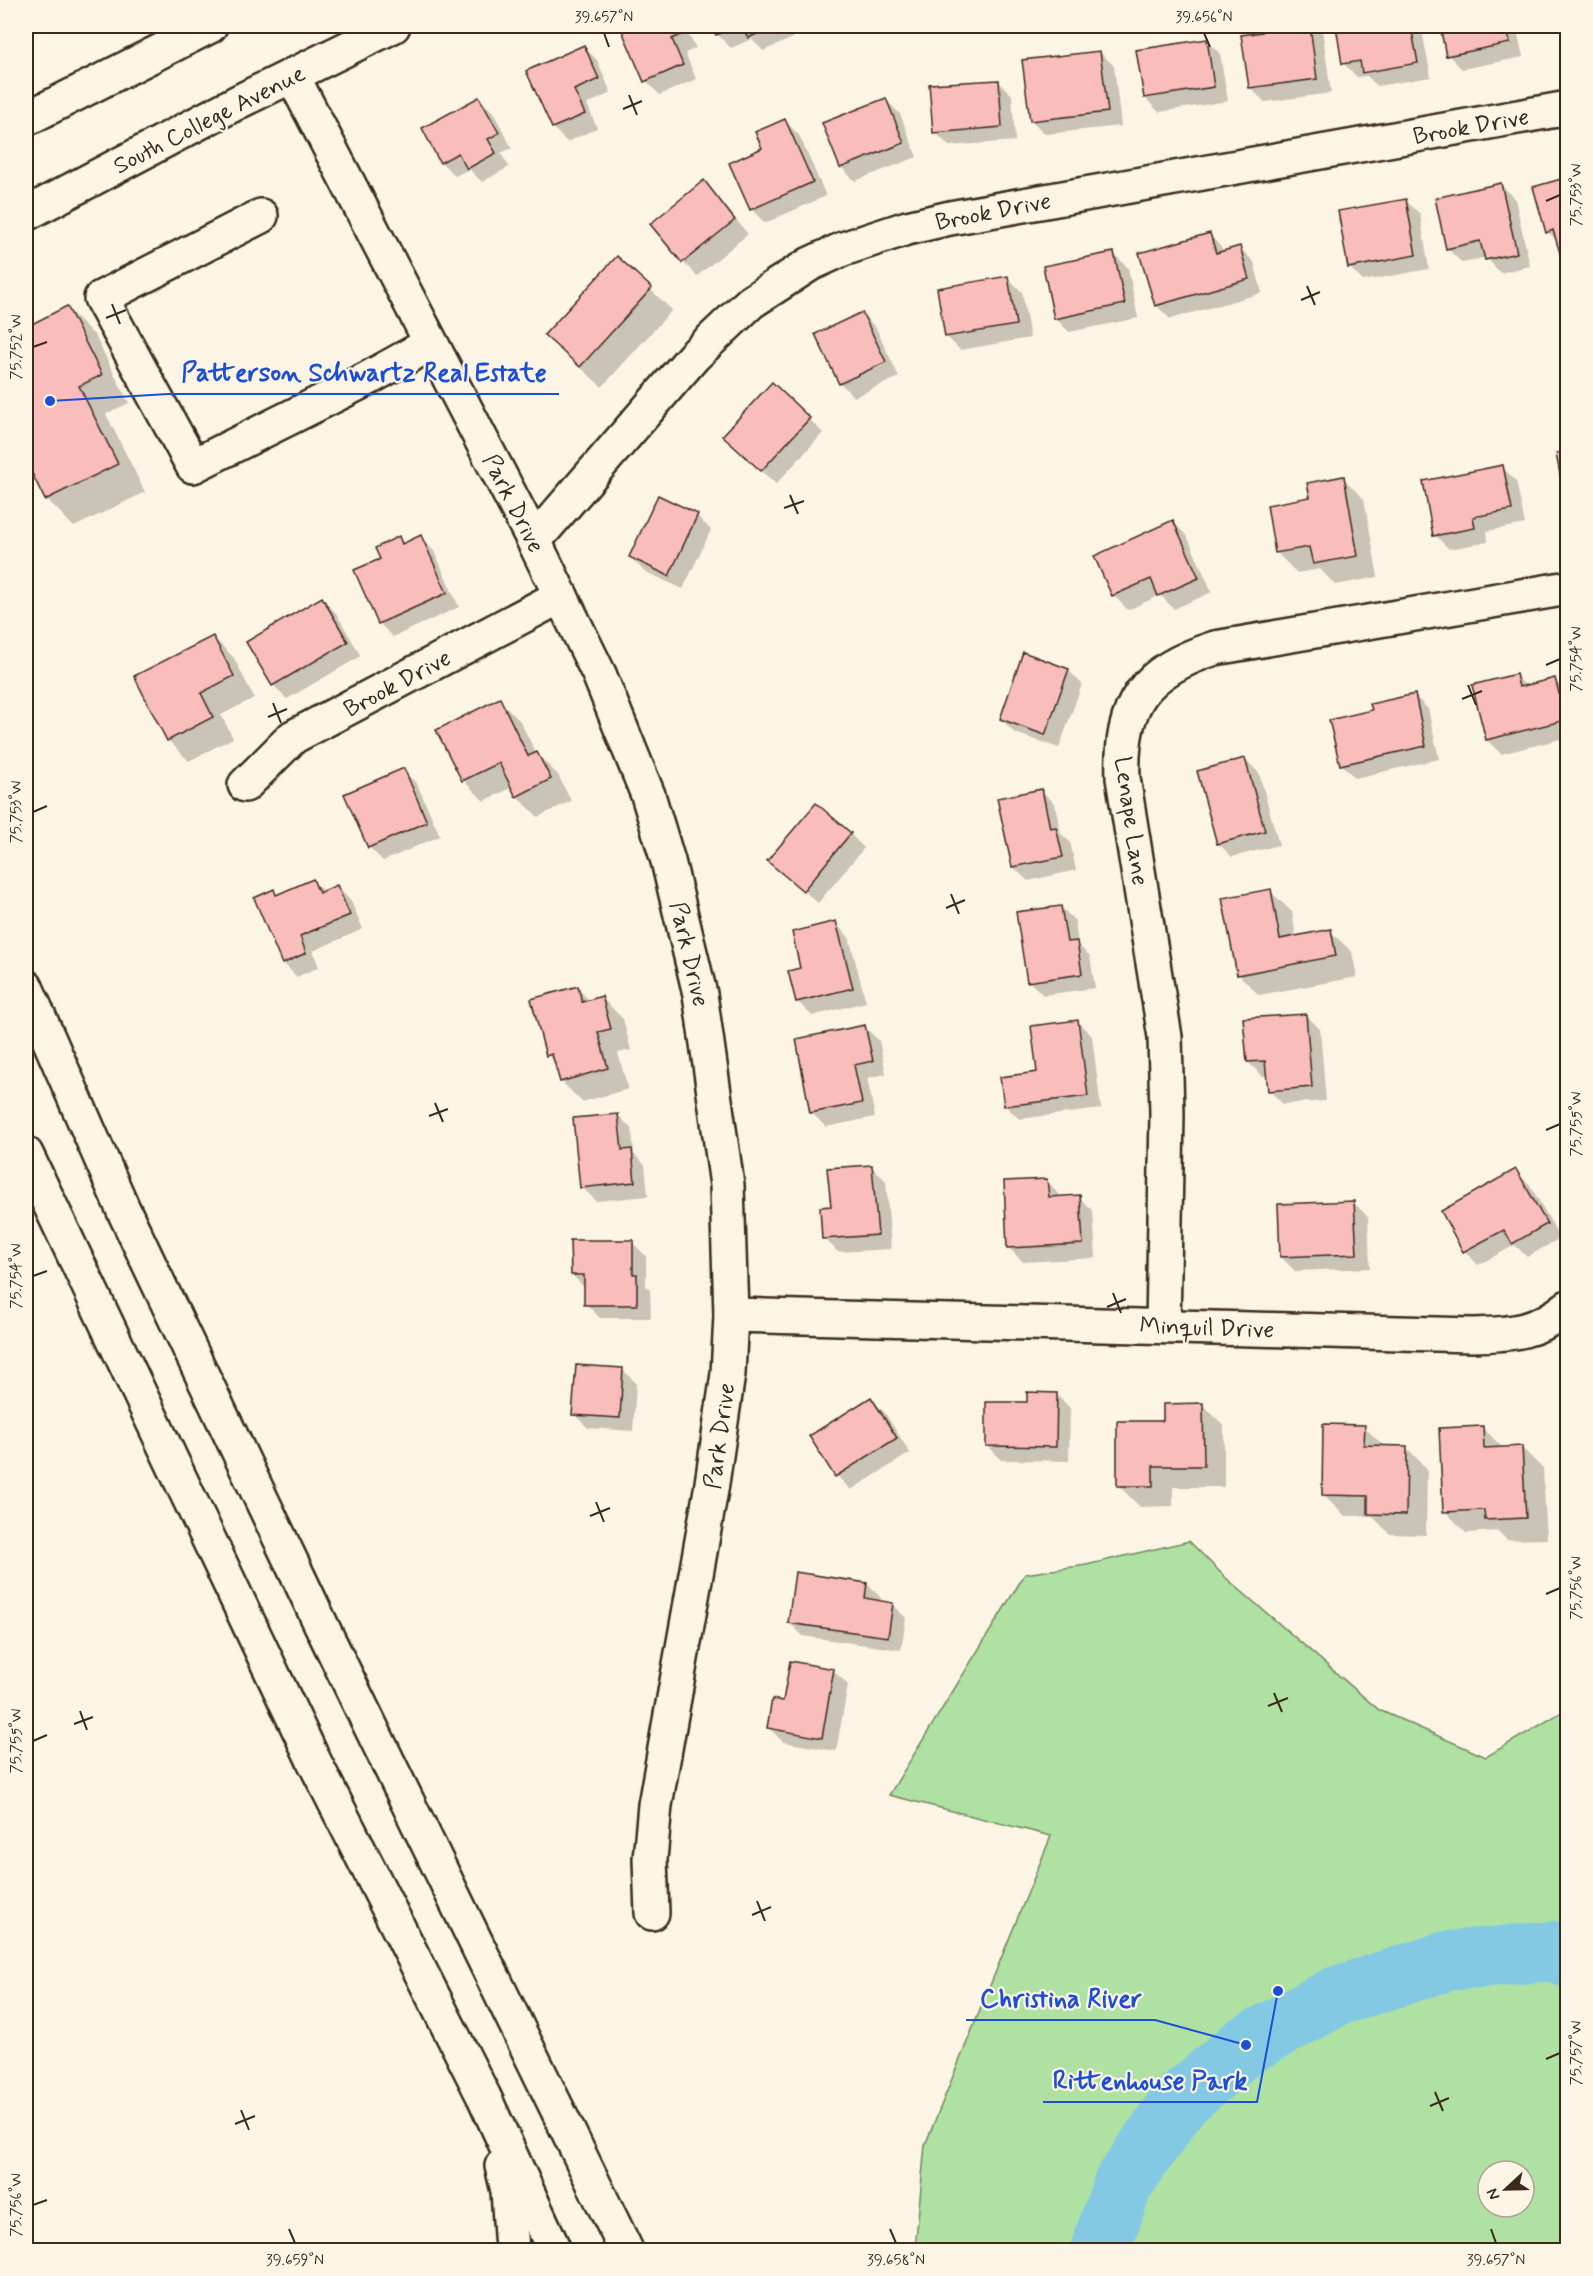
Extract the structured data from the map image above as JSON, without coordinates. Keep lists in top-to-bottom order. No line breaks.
{"streets":{"street":["South College Avenue","Brook Drive","Park Drive","Lenape Lane","Minquil Drive"]},"crossings":[["South College Avenue","Park Drive"],["Brook Drive","Park Drive"],["Park Drive","Minquil Drive"],["Lenape Lane","Minquil Drive"]],"places":["Patterson Schwartz Real Estate","Rittenhouse Park","Christina River"],"north":"left","coordinates":["39.657°N","39.656°N","75.753°W","75.752°W","75.754°W","75.755°W","75.756°W","75.757°W","39.659°N","39.658°N"]}
